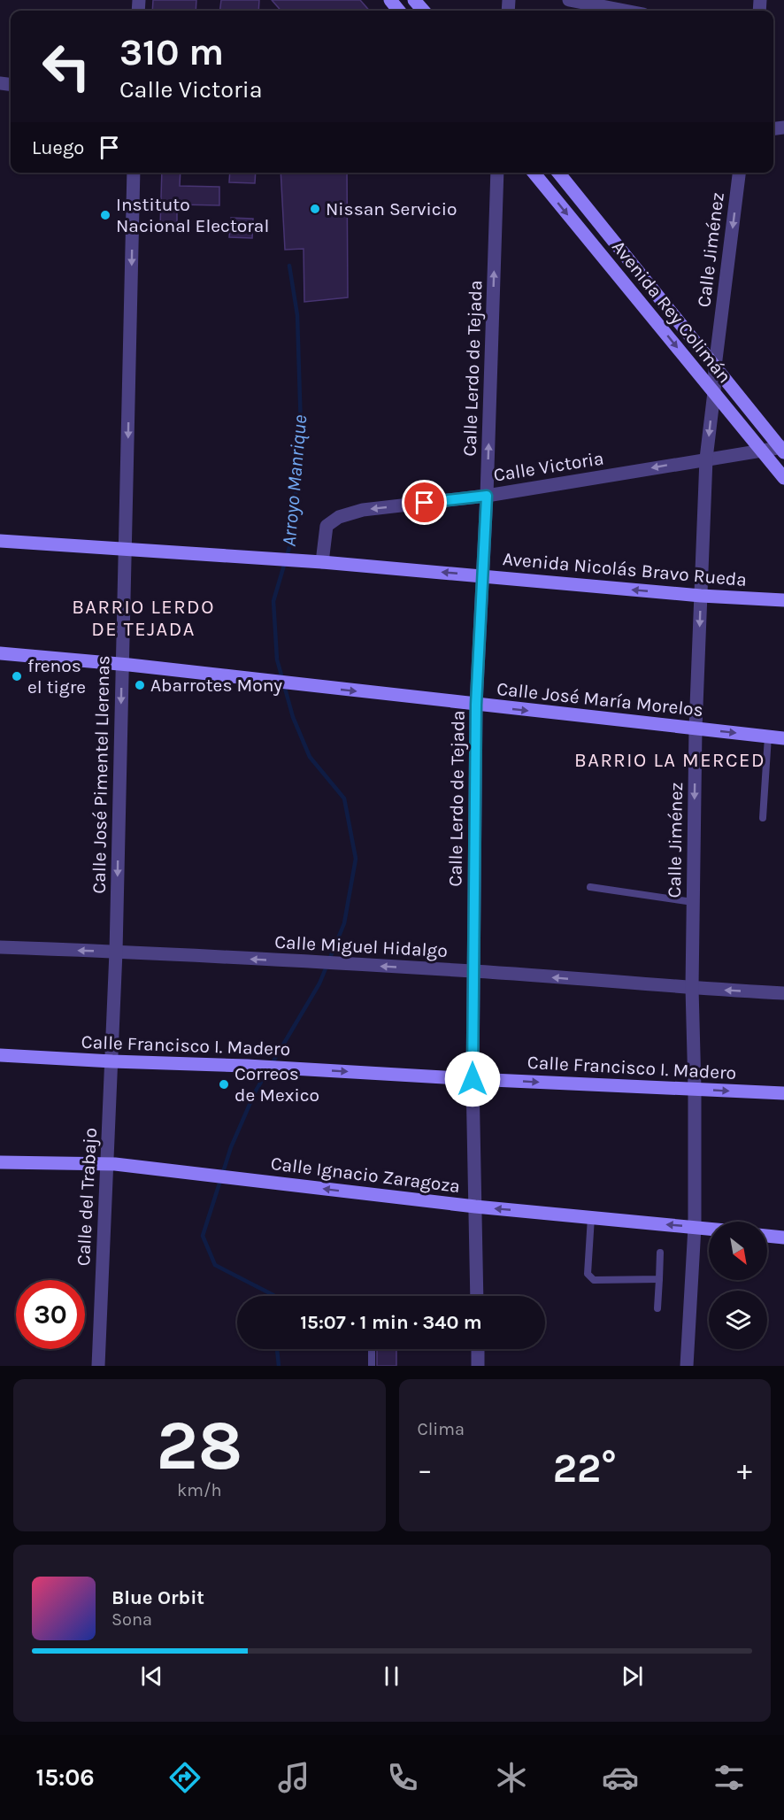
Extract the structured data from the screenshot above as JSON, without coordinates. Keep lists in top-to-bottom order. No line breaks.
{"streets":{"street":["Calle Jiménez","Avenida Rey Colimán","Calle Lerdo de Tejada","Calle Victoria","Avenida Nicolás Bravo Rueda","Calle José María Morelos","Calle José Pimentel Llerenas","Calle Miguel Hidalgo","Calle Francisco I. Madero","Calle Ignacio Zaragoza","Calle del Trabajo"]},"crossings":[["Calle Jiménez","Avenida Rey Colimán"],["Calle Jiménez","Calle Victoria"],["Calle Jiménez","Avenida Nicolás Bravo Rueda"],["Calle Jiménez","Calle José María Morelos"],["Calle Jiménez","Calle Miguel Hidalgo"],["Calle Jiménez","Calle Francisco I. Madero"],["Calle Jiménez","Calle Ignacio Zaragoza"],["Avenida Rey Colimán","Calle Victoria"],["Calle Lerdo de Tejada","Calle Victoria"],["Calle Lerdo de Tejada","Avenida Nicolás Bravo Rueda"],["Calle Lerdo de Tejada","Calle José María Morelos"],["Calle Lerdo de Tejada","Calle Miguel Hidalgo"],["Calle Lerdo de Tejada","Calle Francisco I. Madero"],["Calle Lerdo de Tejada","Calle Ignacio Zaragoza"],["Calle Victoria","Avenida Nicolás Bravo Rueda"],["Avenida Nicolás Bravo Rueda","Calle José Pimentel Llerenas"],["Calle José María Morelos","Calle José Pimentel Llerenas"],["Calle José Pimentel Llerenas","Calle Miguel Hidalgo"],["Calle José Pimentel Llerenas","Calle Francisco I. Madero"],["Calle José Pimentel Llerenas","Calle del Trabajo"],["Calle Francisco I. Madero","Calle del Trabajo"],["Calle Ignacio Zaragoza","Calle del Trabajo"]],"one_way":["Calle Jiménez","Calle Victoria","Avenida Nicolás Bravo Rueda","Calle José María Morelos","Calle José Pimentel Llerenas","Calle Miguel Hidalgo","Calle Francisco I. Madero","Calle Ignacio Zaragoza"],"districts":["BARRIO LERDO DE TEJADA","BARRIO LA MERCED"],"water":["Arroyo Manrique"],"places":["Nissan Servicio","Instituto Nacional Electoral","frenos el tigre","Abarrotes Mony","Correos de Mexico"],"north":"bottom right","page":{"turn":["310 m","Calle Victoria"],"then":"Luego","limit":"30","trip":"15:07 · 1 min · 340 m","tile":[["28","km/h"],"Clima"],"heat":["−","22°","+"],"song":["Blue Orbit","Sona"],"tabs":"15:06"}}
